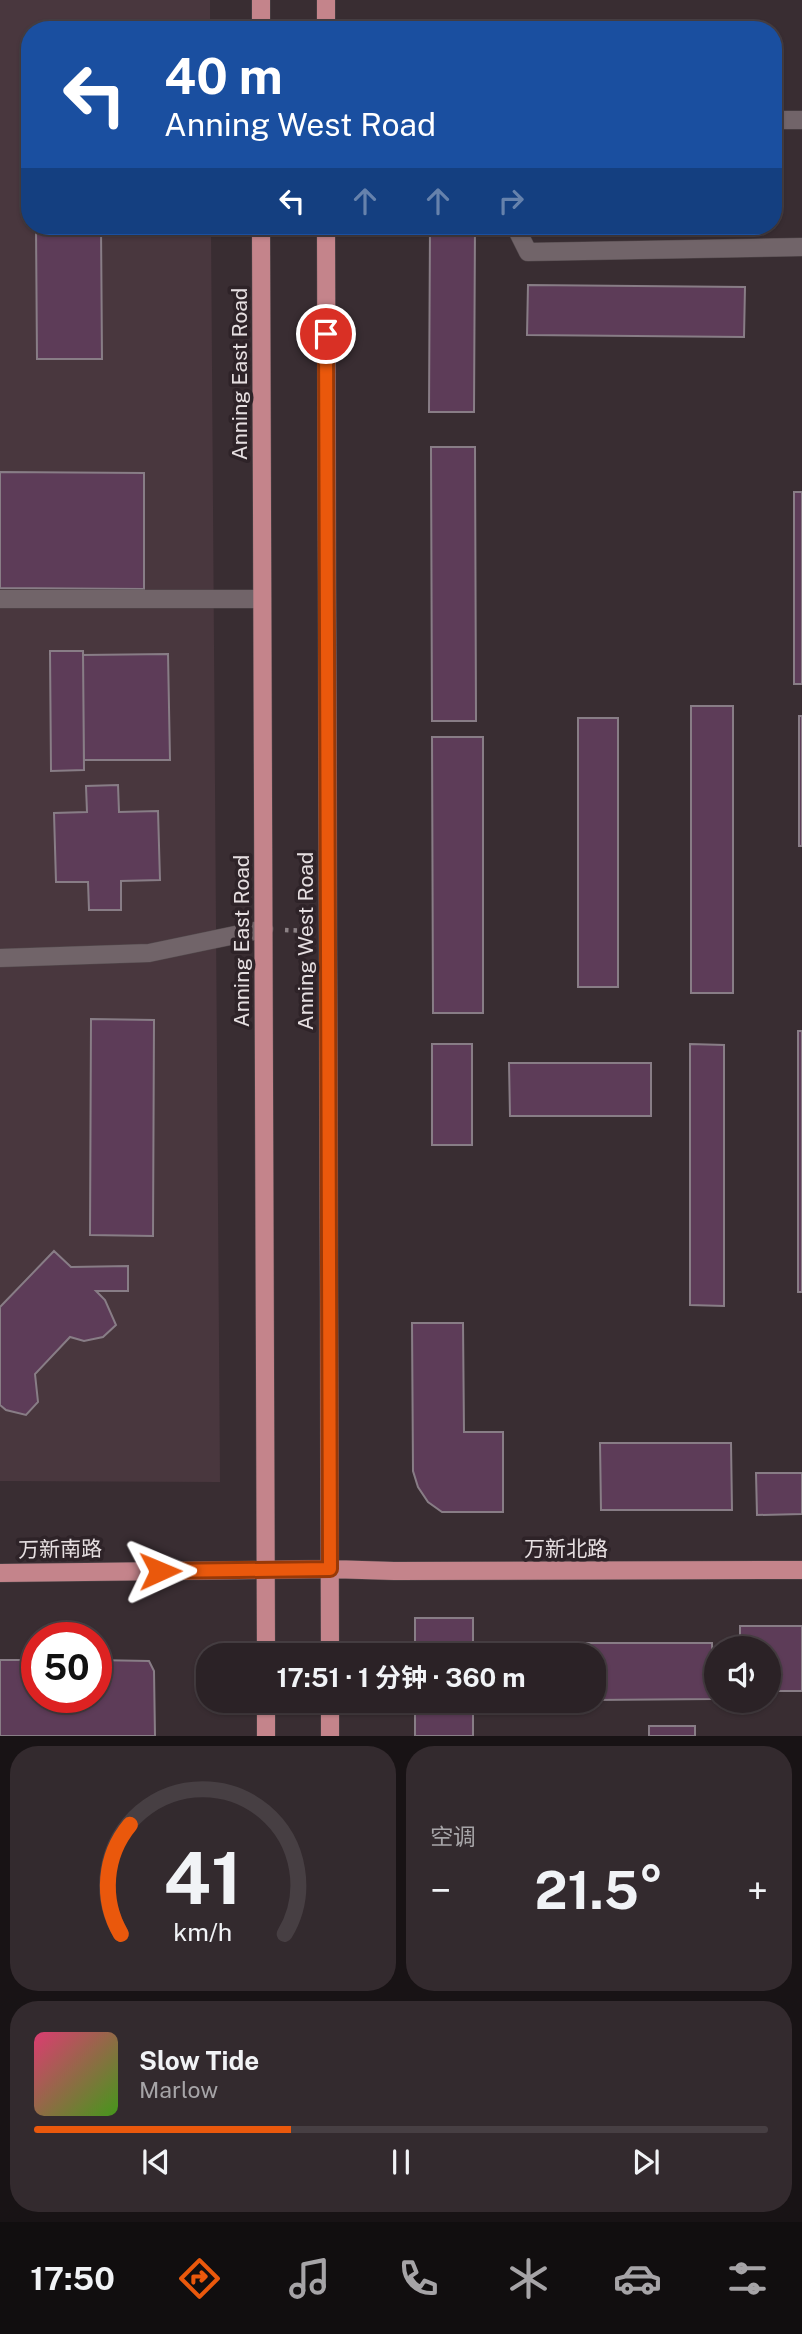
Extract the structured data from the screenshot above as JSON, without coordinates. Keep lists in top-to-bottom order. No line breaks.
{"streets":{"main road":["Anning East Road","Anning West Road","万新北路","万新南路"]},"crossings":[["Anning East Road","万新南路"],["Anning West Road","万新北路"],["Anning West Road","万新南路"],["万新北路","万新南路"]],"page":{"turn":["40 m","Anning West Road"],"limit":"50","trip":"17:51 · 1 分钟 · 360 m","tile":"空调","heat":["−","21.5°","+"],"song":["Slow Tide","Marlow"],"tabs":"17:50","gauge":["41","km/h"]}}
